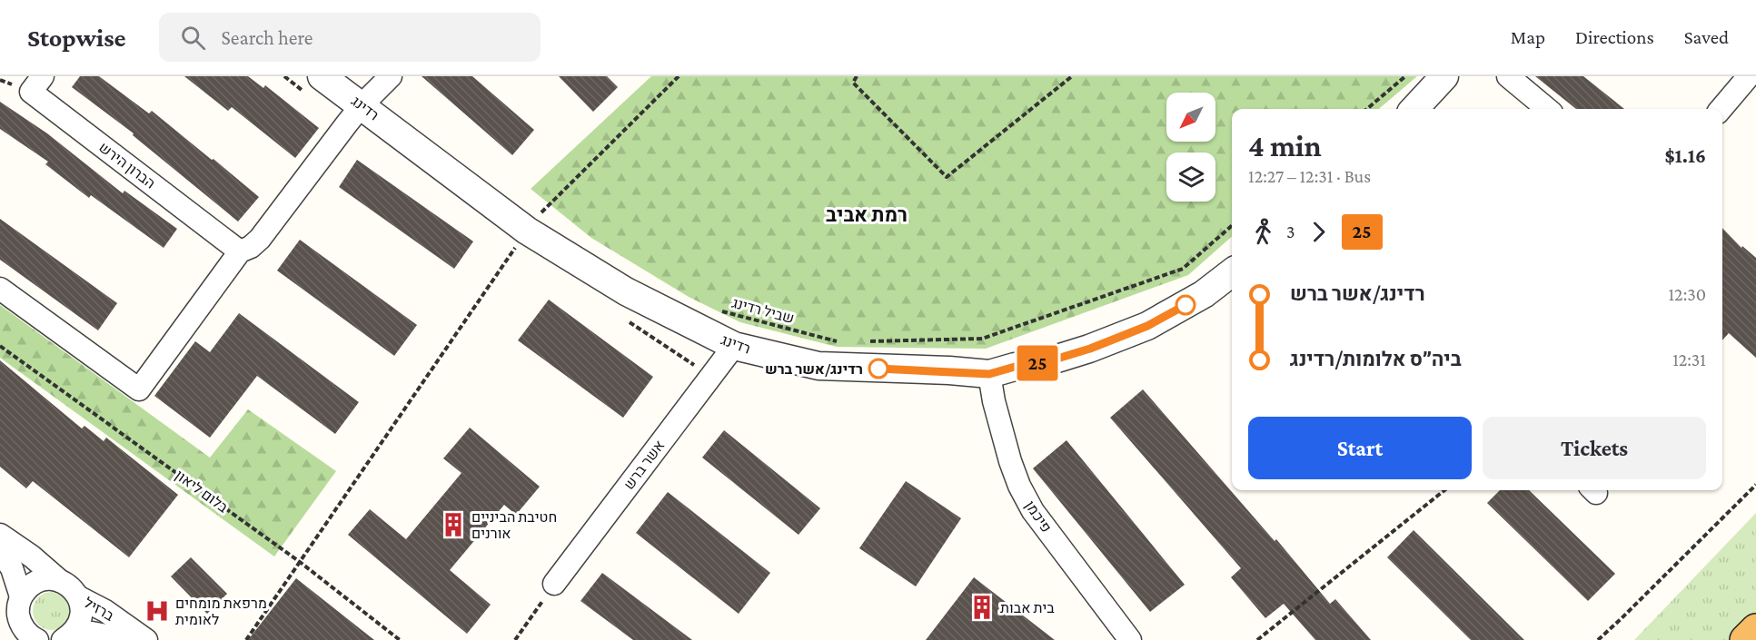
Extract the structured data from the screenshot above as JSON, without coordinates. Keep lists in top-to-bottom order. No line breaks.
{"streets":{"street":["רדינג","הברון הירש","אשר ברש","פיכמן","ברזיל"],"path":["שביל רדינג","בלום ליאון"]},"crossings":[["רדינג","שביל רדינג"],["רדינג","אשר ברש"],["רדינג","פיכמן"]],"districts":["רמת אביב"],"places":{"other":["רדינג/אשר ברש"],"building":["חטיבת הביניים אורנים","בית אבות"],"hospital":["מרפאת מומחים לאומית"]},"lines":["bus line 25"],"north":"bottom left","page":{"header":"Stopwise","search":"Search here","nav":["Map","Directions","Saved"],"on_map":"25","heading":["4 min","12:27 – 12:31 · Bus","$1.16"],"legs":["3","25"],"list":[{"name":"רדינג/אשר ברש","value":"12:30"},{"name":"ביה״ס אלומות/רדינג","value":"12:31"}],"buttons":["Start","Tickets"]}}
